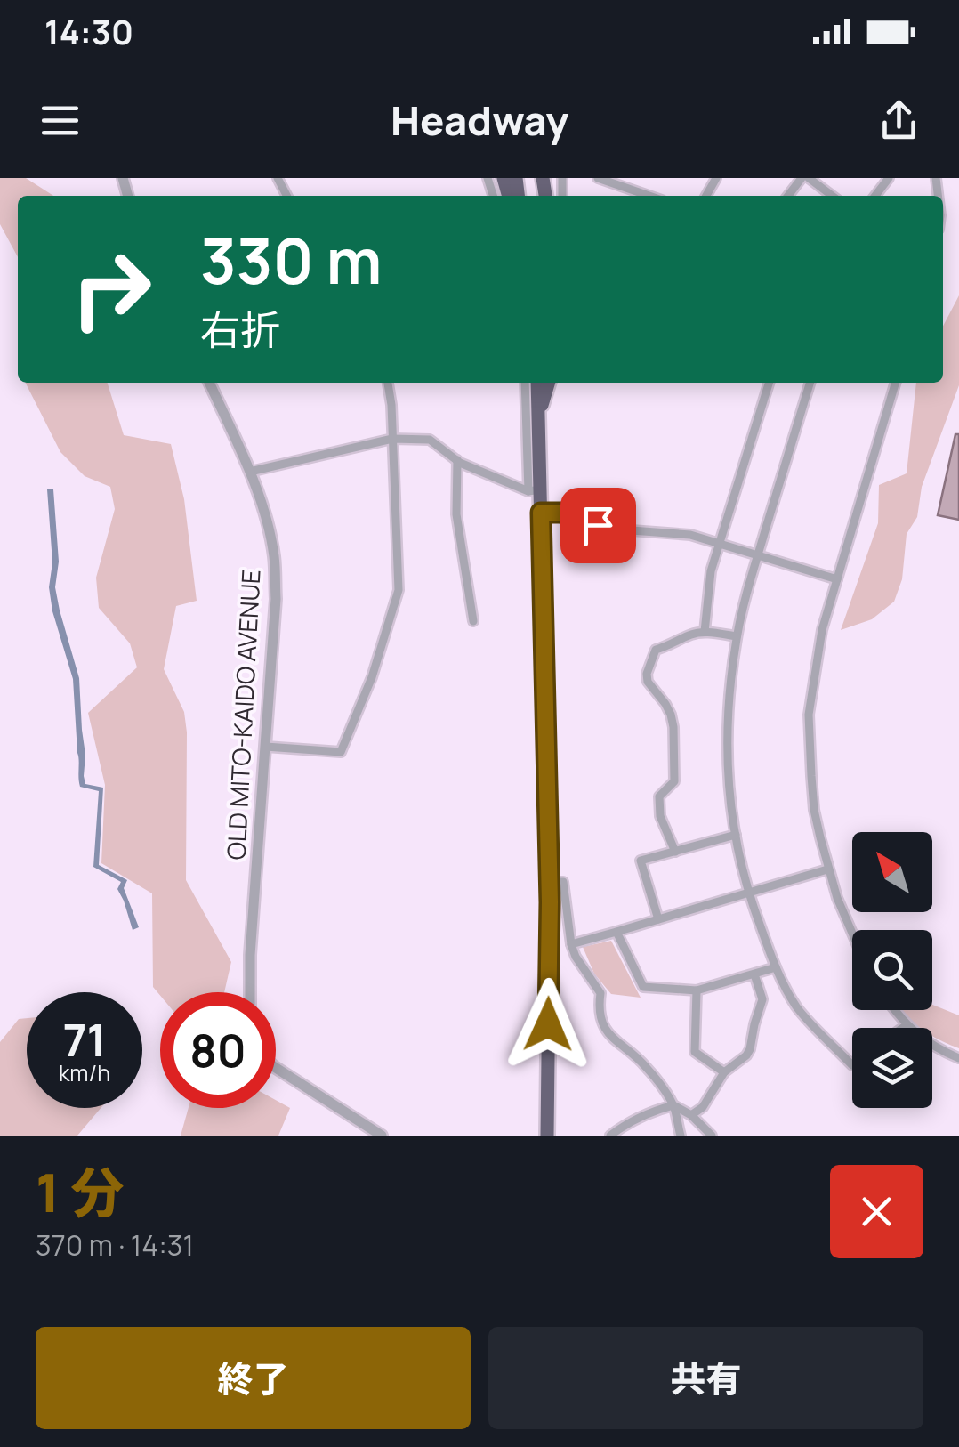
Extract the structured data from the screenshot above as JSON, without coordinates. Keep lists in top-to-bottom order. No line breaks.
{"streets":{"street":["OLD MITO-KAIDO AVENUE"]},"north":"top left","page":{"status":"14:30","header":"Headway","turn":["330 m","右折"],"speed":"71 km/h","limit":"80","heading":["1 分","370 m · 14:31"],"buttons":["終了","共有"]}}
